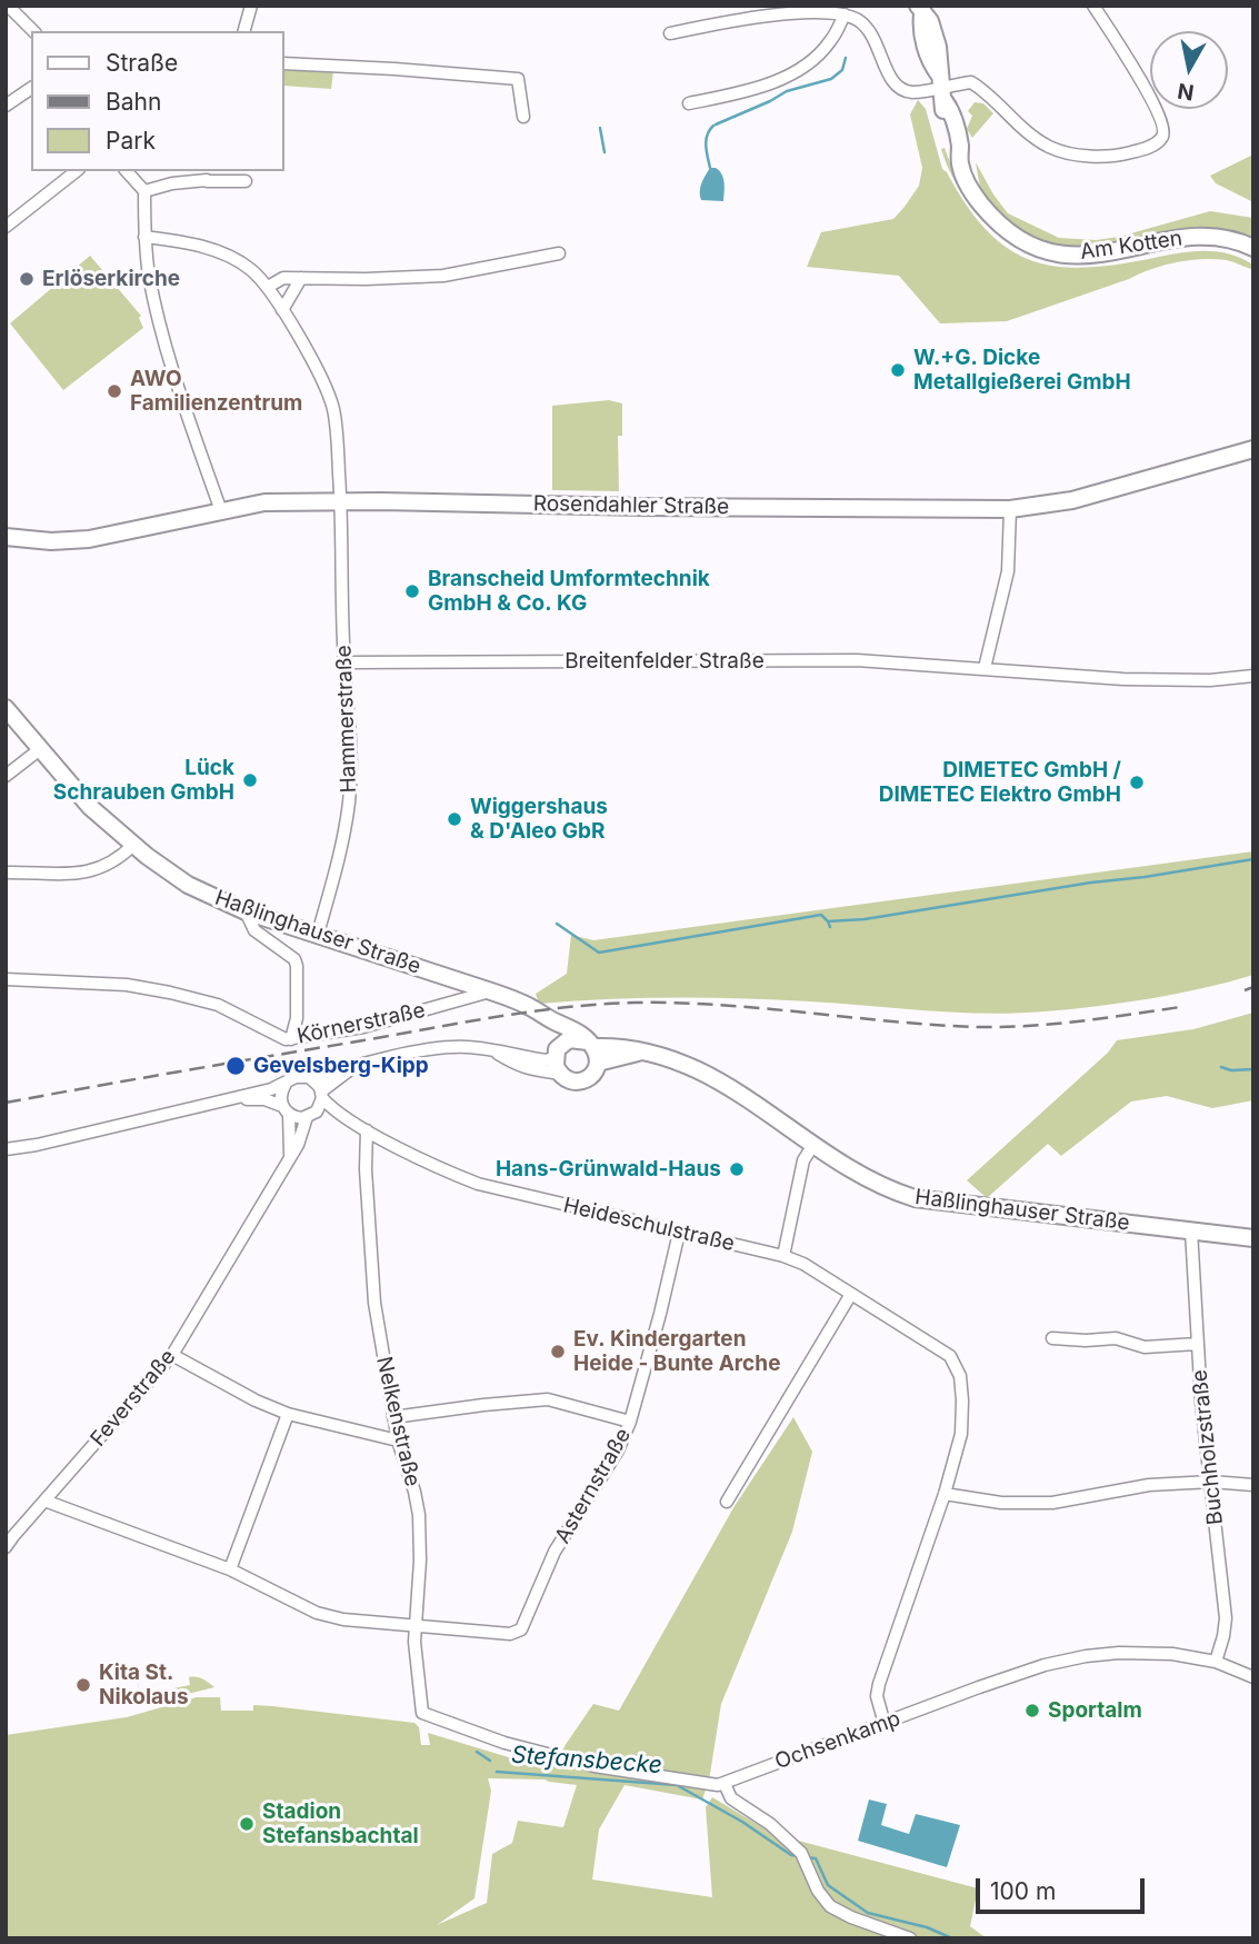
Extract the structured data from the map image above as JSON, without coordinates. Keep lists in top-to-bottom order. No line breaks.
{"streets":{"main road":["Am Kotten","Rosendahler Straße","Haßlinghauser Straße"],"street":["Breitenfelder Straße","Hammerstraße","Körnerstraße","Heideschulstraße","Feverstraße","Nelkenstraße","Buchholzstraße","Asternstraße","Ochsenkamp"]},"crossings":[["Rosendahler Straße","Hammerstraße"],["Breitenfelder Straße","Hammerstraße"],["Hammerstraße","Haßlinghauser Straße"],["Haßlinghauser Straße","Körnerstraße"],["Haßlinghauser Straße","Buchholzstraße"],["Heideschulstraße","Feverstraße"],["Heideschulstraße","Nelkenstraße"],["Heideschulstraße","Asternstraße"],["Nelkenstraße","Asternstraße"],["Nelkenstraße","Ochsenkamp"],["Buchholzstraße","Ochsenkamp"]],"water":["Stefansbecke"],"places":["Erlöserkirche","W.+G. Dicke Metallgießerei GmbH","AWO Familienzentrum","Branscheid Umformtechnik GmbH & Co. KG","Lück Schrauben GmbH","DIMETEC GmbH / DIMETEC Elektro GmbH","Wiggershaus & D'Aleo GbR","Gevelsberg-Kipp","Hans-Grünwald-Haus","Ev. Kindergarten Heide - Bunte Arche","Kita St. Nikolaus","Sportalm","Stadion Stefansbachtal"],"legend":["Straße","Bahn","Park"],"scale_bar":"100 m","north":"bottom"}
